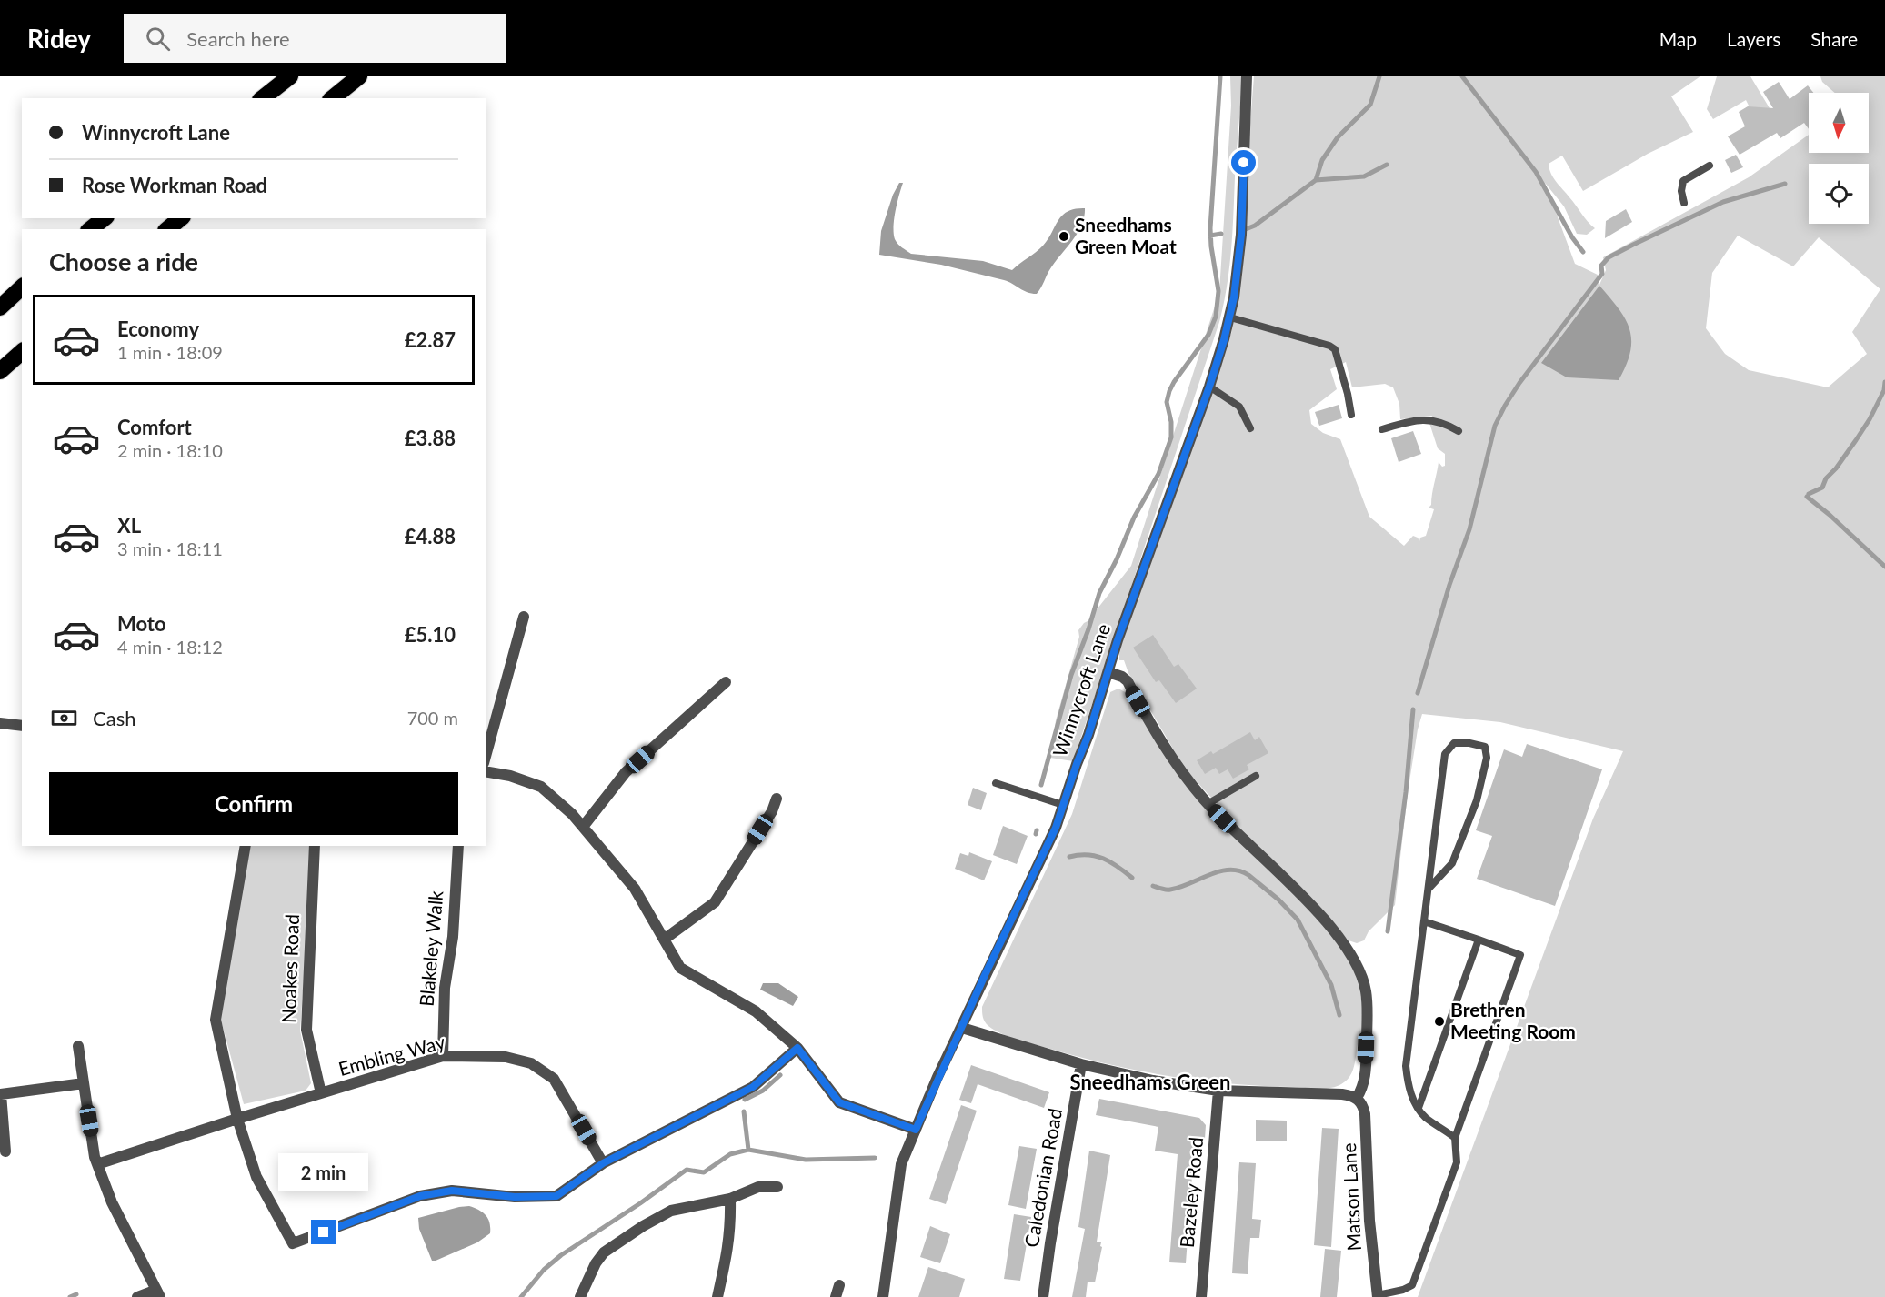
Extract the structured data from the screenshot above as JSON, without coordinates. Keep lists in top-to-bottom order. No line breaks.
{"streets":{"street":["Winnycroft Lane","Blakeley Walk","Noakes Road","Embling Way","Caledonian Road","Bazeley Road","Matson Lane"]},"crossings":[["Blakeley Walk","Embling Way"],["Noakes Road","Embling Way"]],"districts":["Sneedhams Green"],"places":["Sneedhams Green Moat","Brethren Meeting Room"],"north":"bottom","page":{"header":"Ridey","search":"Search here","nav":["Map","Layers","Share"],"banner":["Winnycroft Lane","Rose Workman Road"],"heading":"Choose a ride","list":[{"name":"Economy","note":"1 min · 18:09","value":"£2.87"},{"name":"Comfort","note":"2 min · 18:10","value":"£3.88"},{"name":"XL","note":"3 min · 18:11","value":"£4.88"},{"name":"Moto","note":"4 min · 18:12","value":"£5.10"}],"pay":["Cash","700 m"],"buttons":"Confirm","bubble":"2 min"}}
